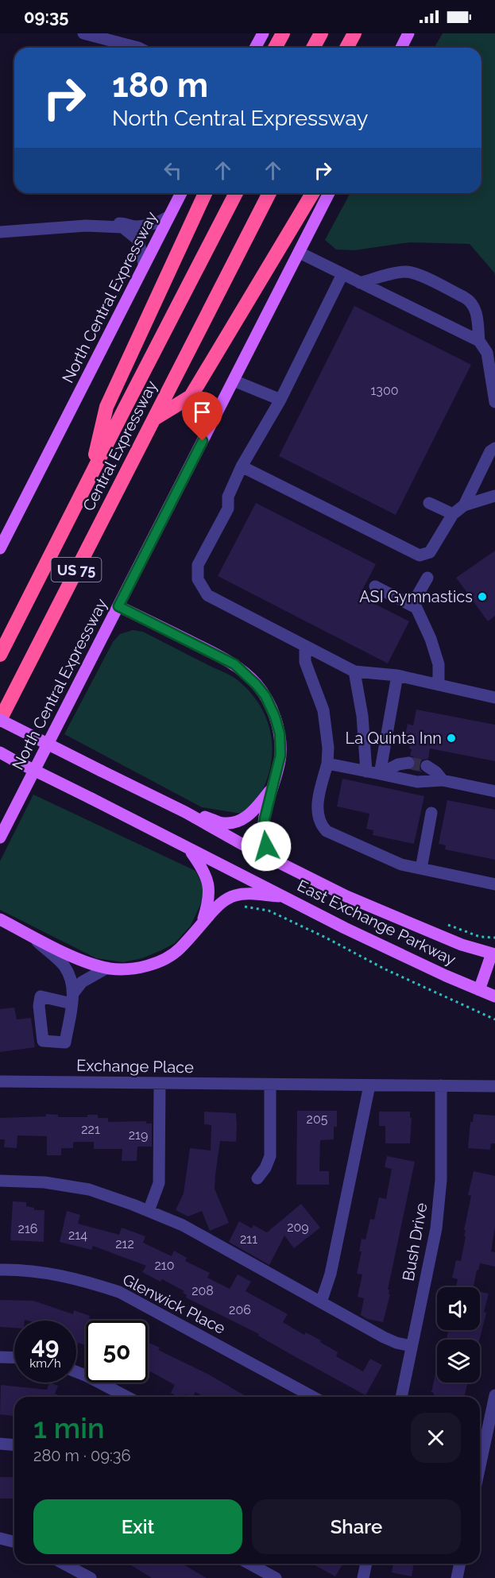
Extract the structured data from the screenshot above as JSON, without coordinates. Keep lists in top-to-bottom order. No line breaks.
{"streets":{"highway":["Central Expressway","US 75"],"main road":["North Central Expressway","East Exchange Parkway"],"street":["Exchange Place","Bush Drive","Glenwick Place"]},"crossings":[["Central Expressway","East Exchange Parkway"],["Exchange Place","Bush Drive"]],"places":["ASI Gymnastics","La Quinta Inn"],"house_numbers":["1300","205","221","219","209","216","214","211","212","210","208","206"],"page":{"status":"09:35","turn":["180 m","North Central Expressway"],"speed":"49 km/h","limit":"50","heading":["1 min","280 m · 09:36"],"buttons":["Exit","Share"]}}
